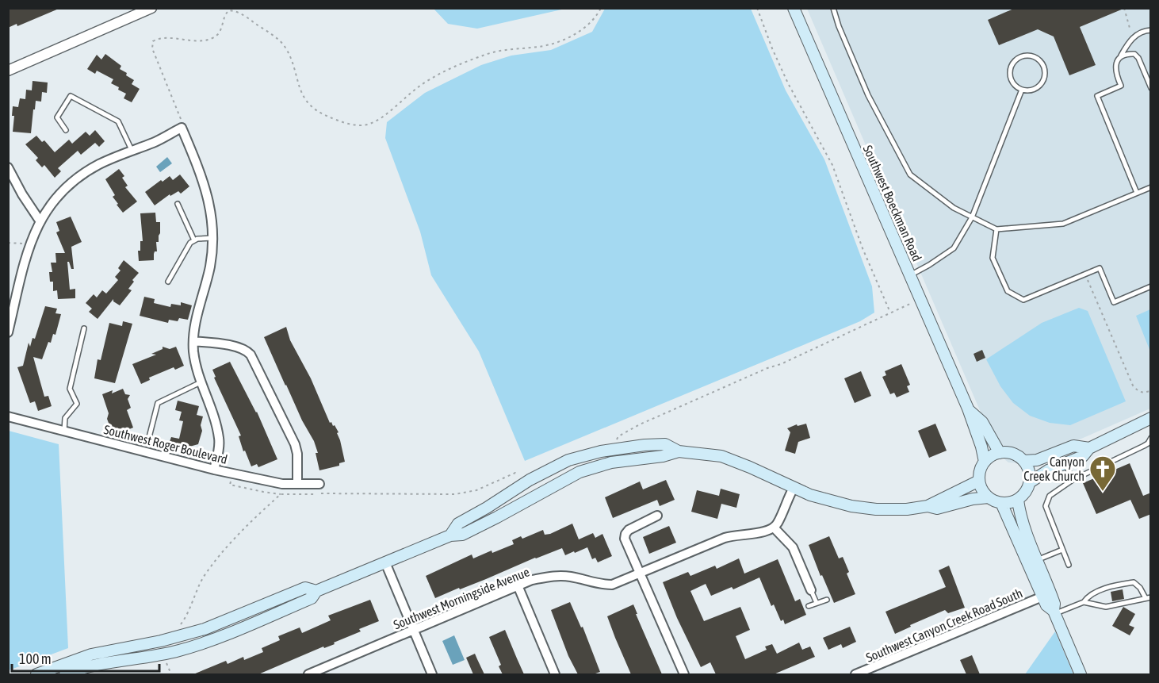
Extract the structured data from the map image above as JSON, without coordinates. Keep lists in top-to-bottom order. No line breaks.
{"streets":{"main road":["Southwest Boeckman Road"],"street":["Southwest Roger Boulevard","Southwest Morningside Avenue","Southwest Canyon Creek Road South"]},"places":{"church":["Canyon Creek Church"]},"scale_bar":"100 m"}
